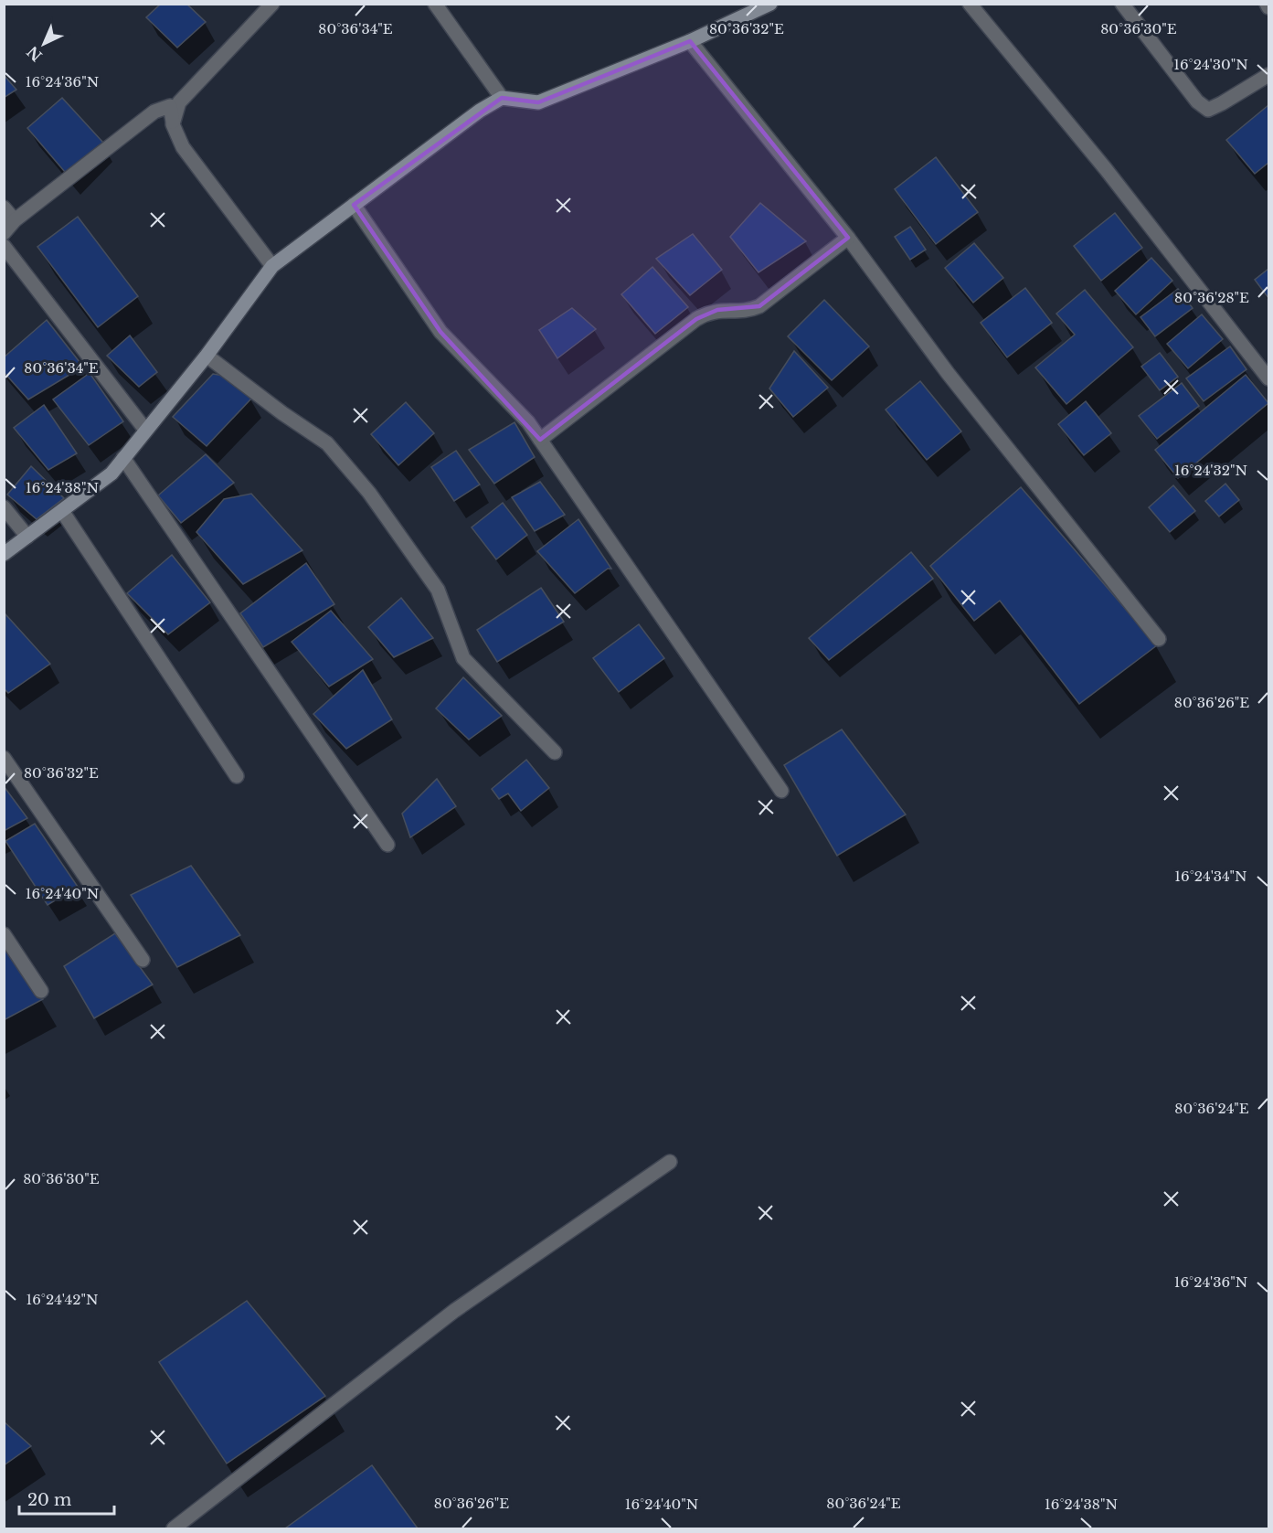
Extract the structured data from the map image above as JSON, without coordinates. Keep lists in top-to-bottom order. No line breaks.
{"scale_bar":"20 m","north":"bottom left","coordinates":["80°36'32\"E","80°36'34\"E","80°36'30\"E","16°24'30\"N","16°24'36\"N","80°36'28\"E","16°24'32\"N","16°24'38\"N","80°36'26\"E","16°24'34\"N","16°24'40\"N","80°36'24\"E","16°24'42\"N"]}
